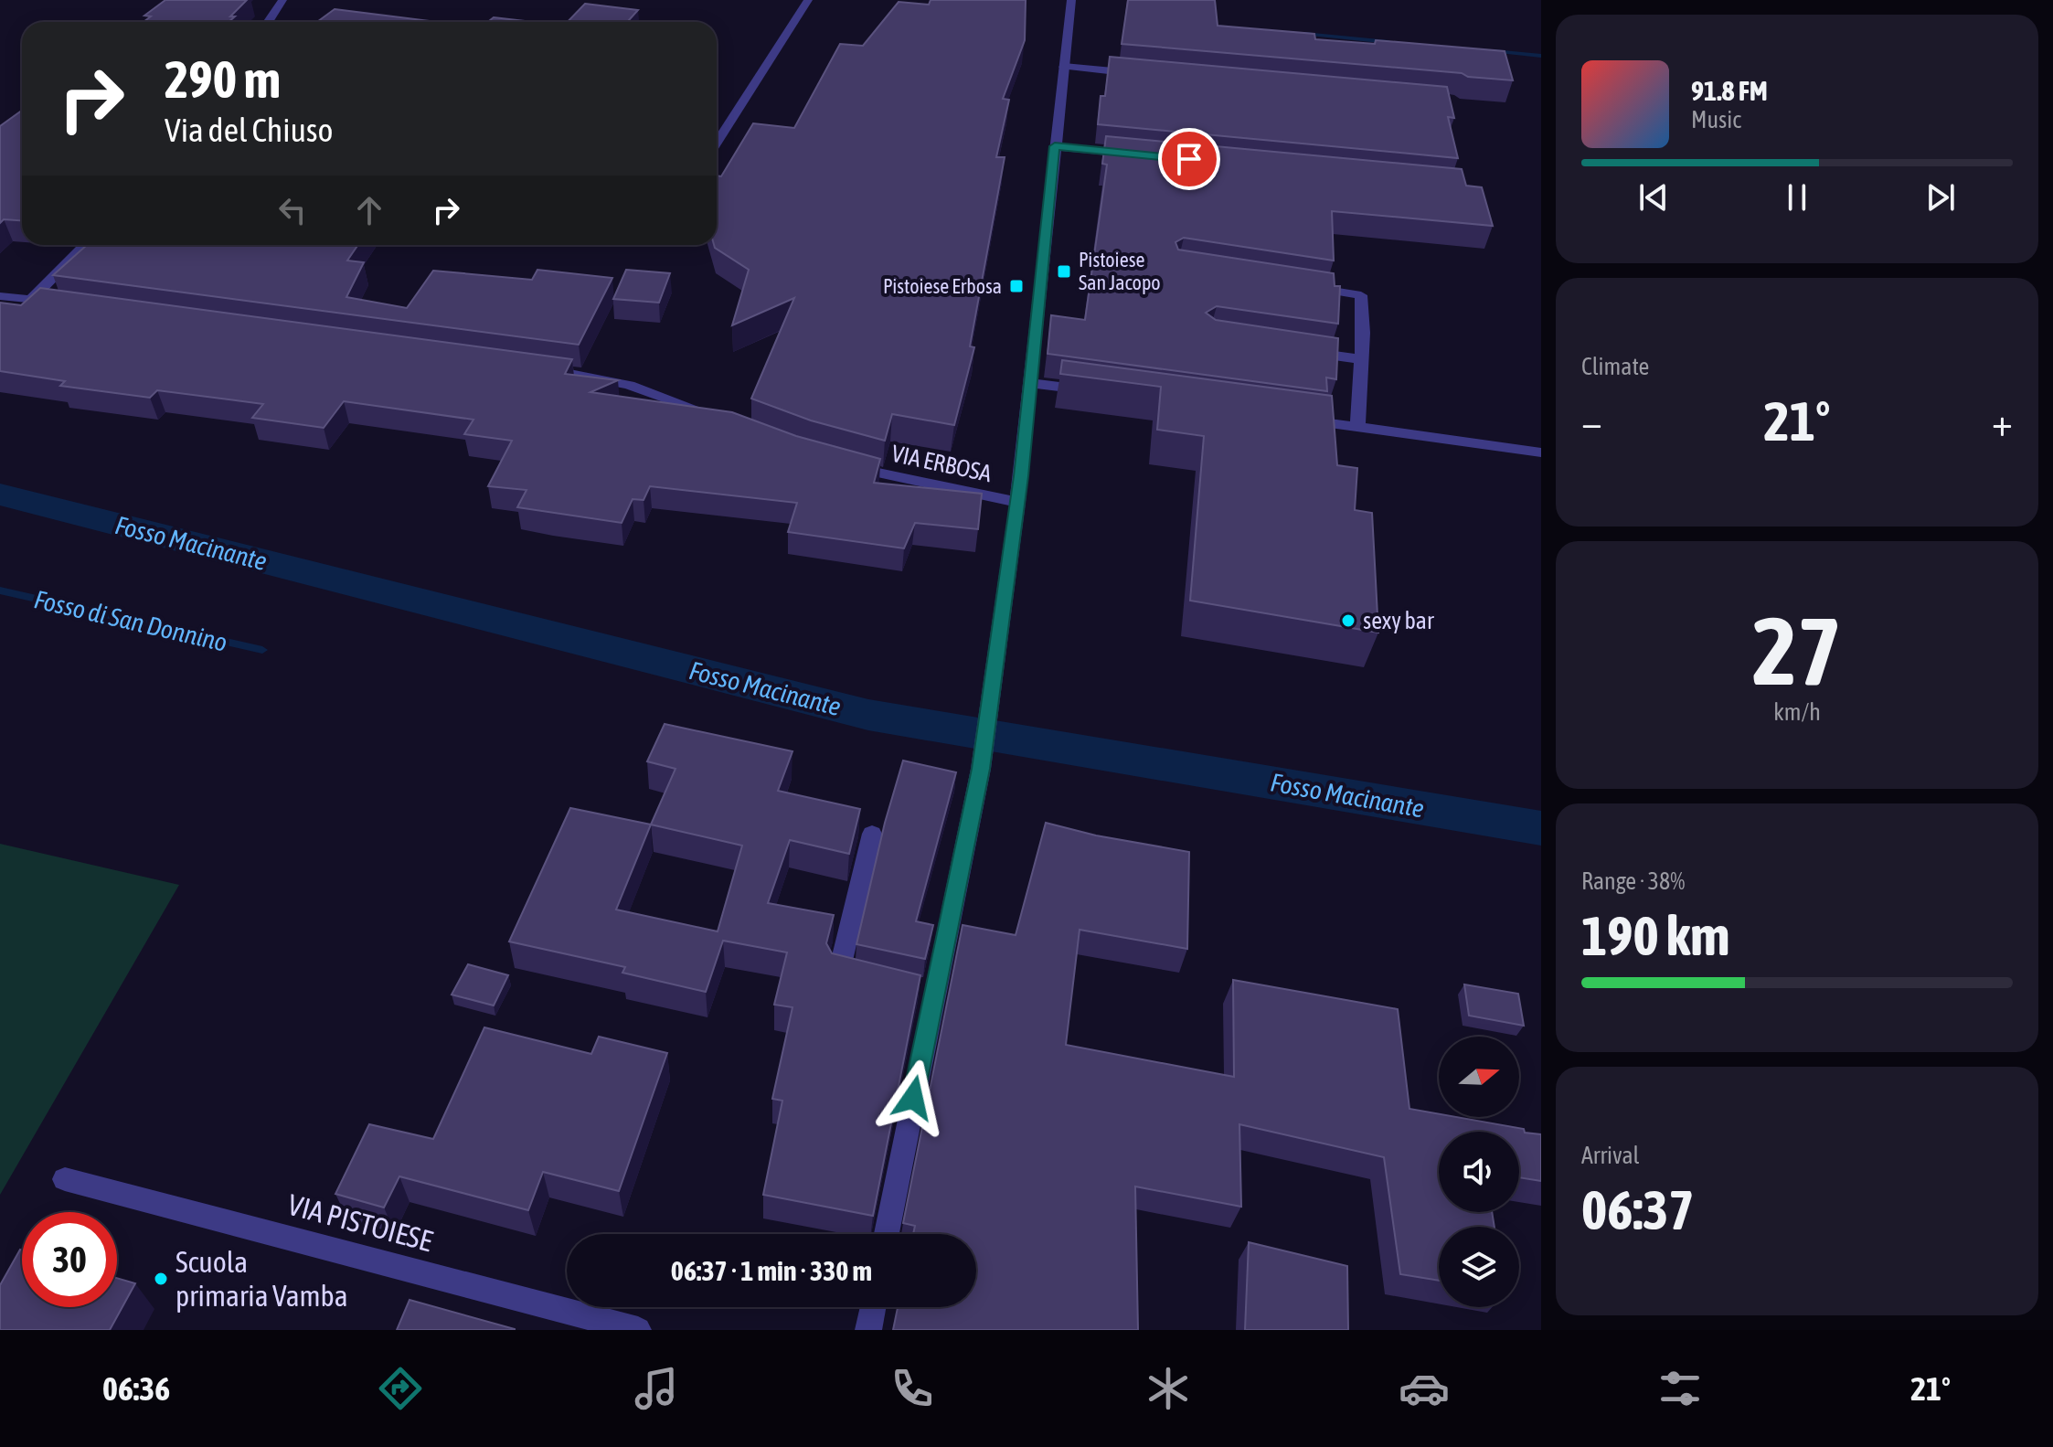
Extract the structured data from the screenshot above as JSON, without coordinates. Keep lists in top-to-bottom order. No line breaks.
{"streets":{"street":["VIA ERBOSA","VIA PISTOIESE"]},"water":["Fosso Macinante","Fosso di San Donnino"],"places":{"transit":["Pistoiese San Jacopo","Pistoiese Erbosa"],"other":["sexy bar","Scuola primaria Vamba"]},"north":"right","page":{"turn":["290 m","Via del Chiuso"],"song":["91.8 FM","Music"],"tile":["Climate",["27","km/h"],["Range · 38%","190 km"],["Arrival","06:37"]],"heat":["−","21°","+"],"limit":"30","trip":"06:37 · 1 min · 330 m","tabs":["06:36","21°"]}}
